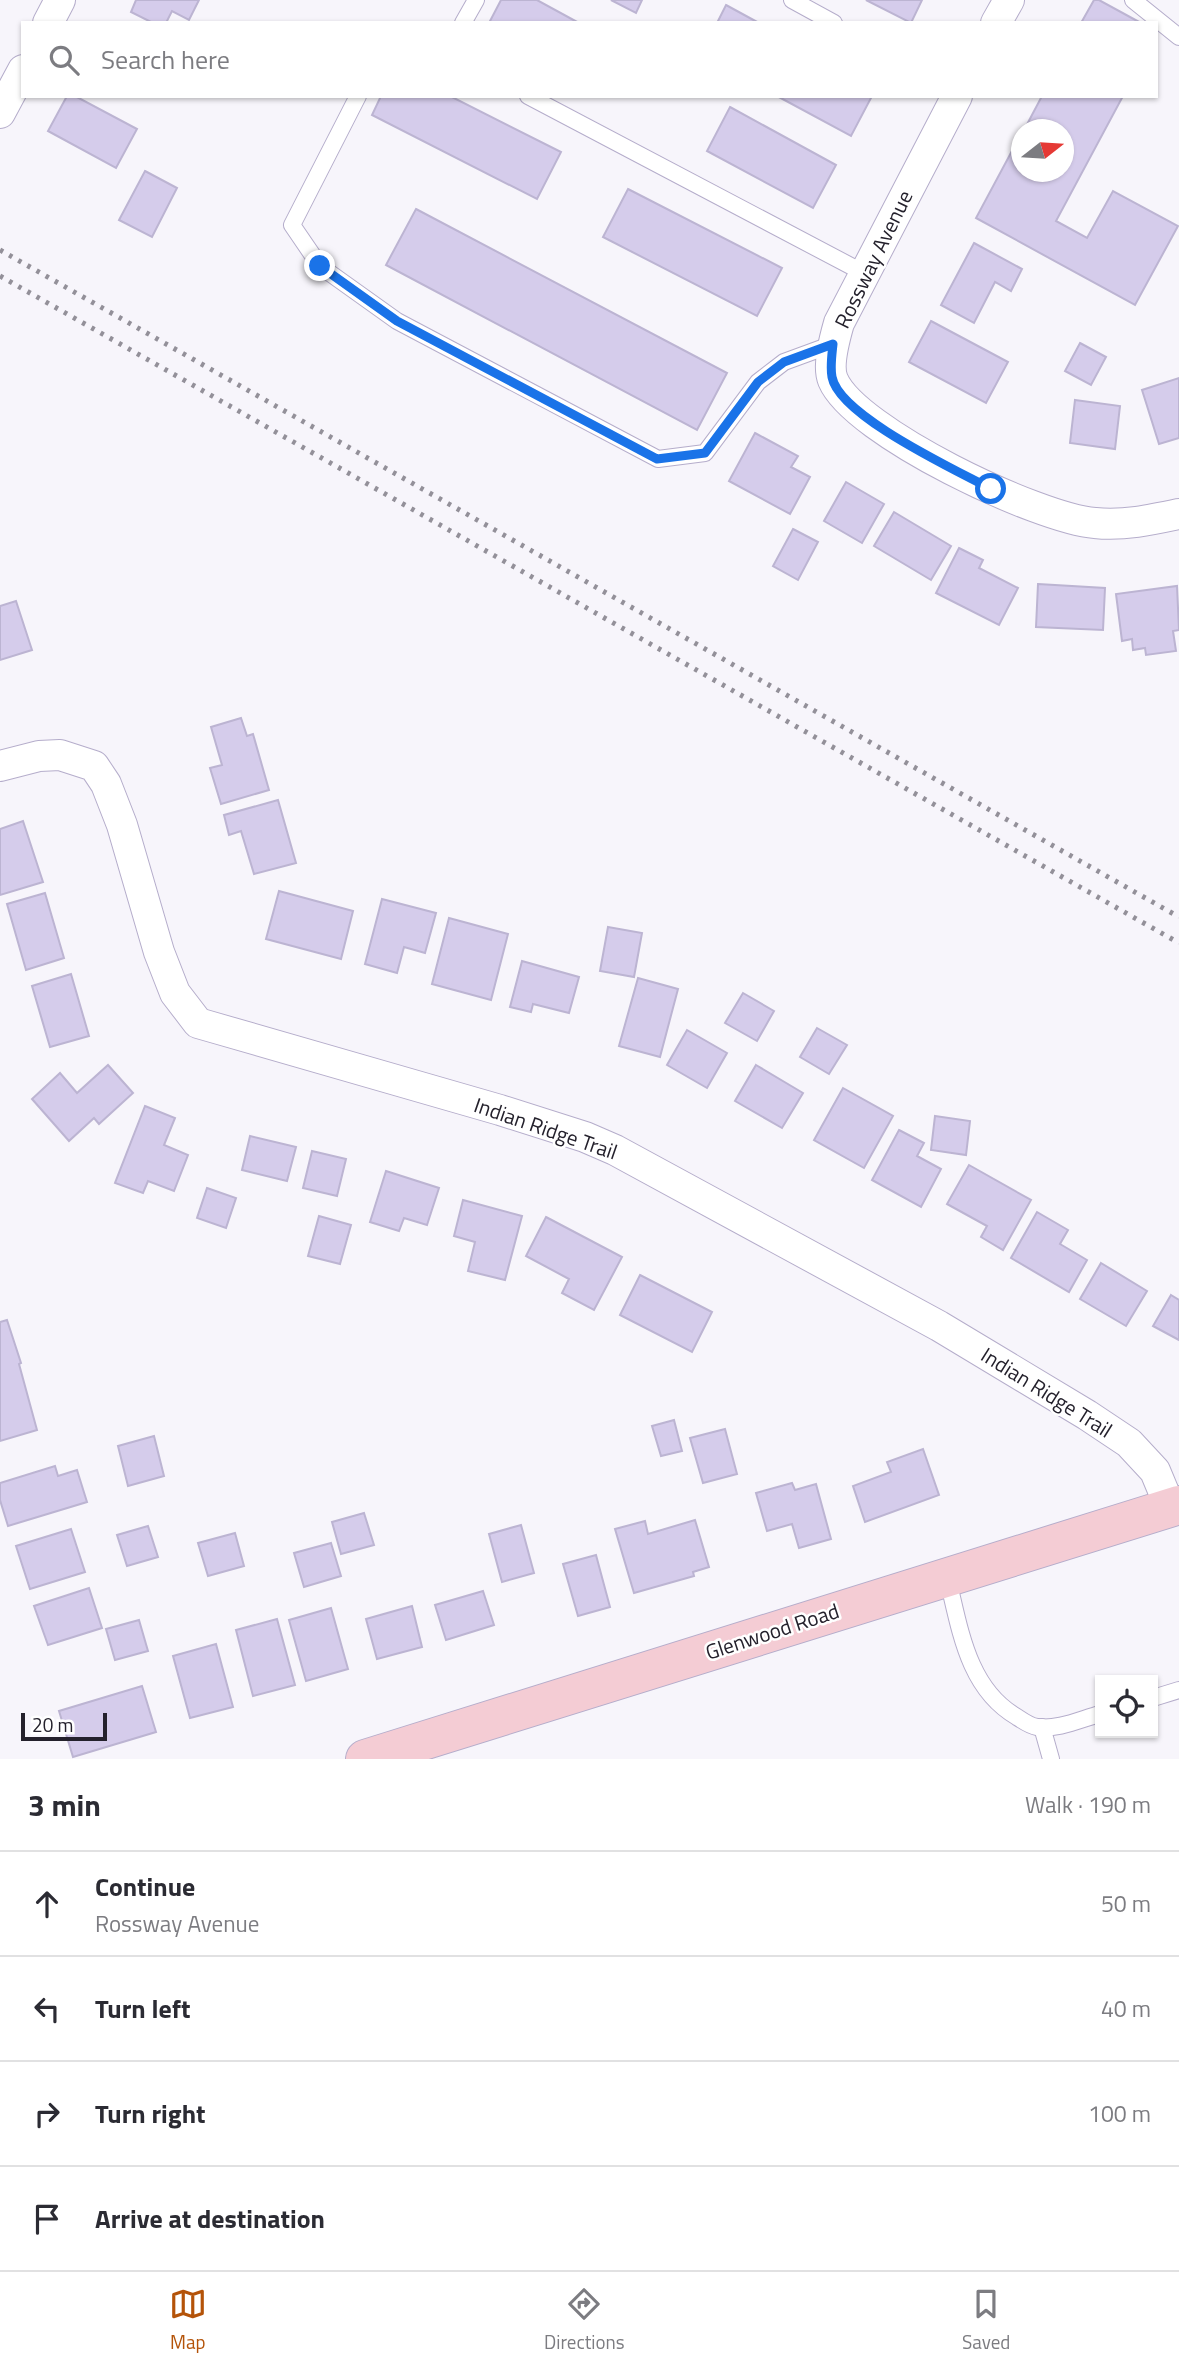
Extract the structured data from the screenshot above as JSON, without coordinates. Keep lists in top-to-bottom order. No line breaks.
{"streets":{"street":["Rossway Avenue","Indian Ridge Trail","Glenwood Road"]},"crossings":[["Indian Ridge Trail","Glenwood Road"]],"scale_bar":"20 m","north":"right","page":{"search":"Search here","scale":"20 m","heading":["3 min","Walk · 190 m"],"list":[["Continue","Rossway Avenue","50 m"],["Turn left","40 m"],["Turn right","100 m"],"Arrive at destination"],"nav":["Map","Directions","Saved"]}}
